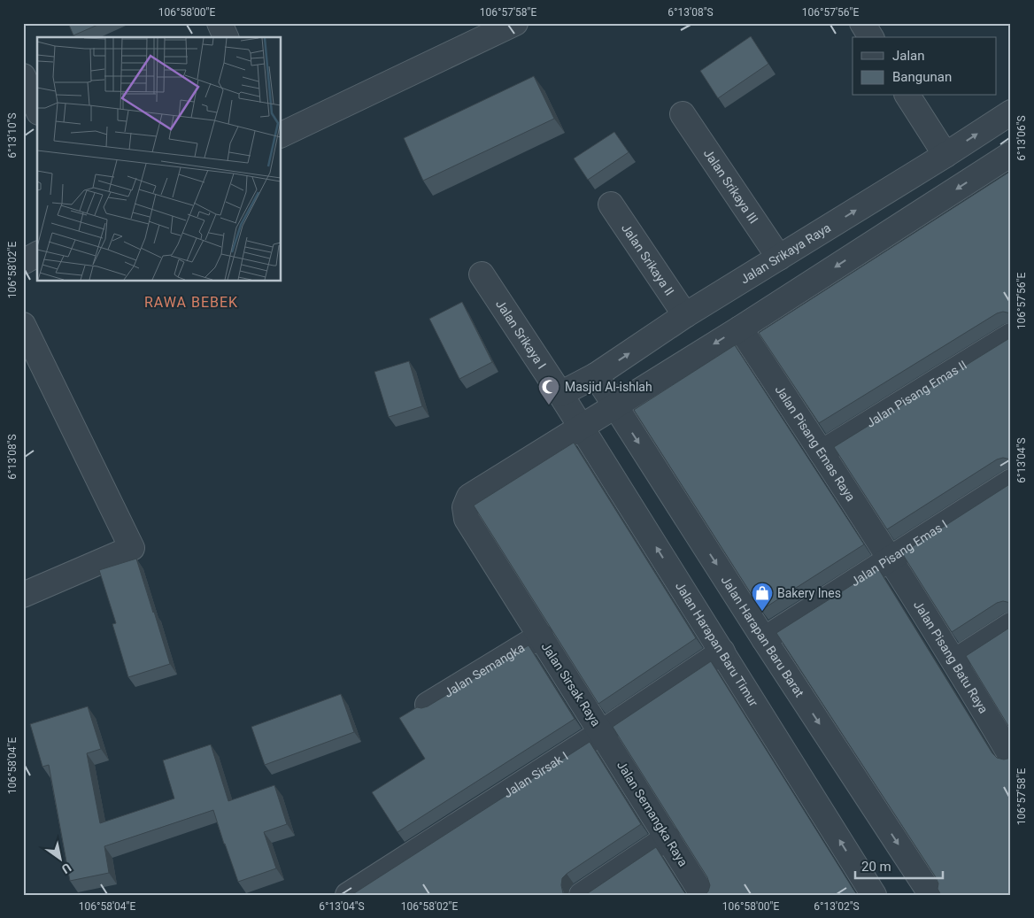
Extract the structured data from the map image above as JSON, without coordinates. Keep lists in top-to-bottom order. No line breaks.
{"streets":{"street":["Jalan Srikaya III","Jalan Srikaya Raya","Jalan Srikaya II","Jalan Srikaya I","Jalan Pisang Emas II","Jalan Pisang Emas Raya","Jalan Pisang Emas I","Jalan Harapan Baru Barat","Jalan Harapan Baru Timur","Jalan Pisang Batu Raya","Jalan Semangka","Jalan Sirsak Raya","Jalan Sirsak I","Jalan Semangka Raya"]},"crossings":[["Jalan Srikaya III","Jalan Srikaya Raya"],["Jalan Srikaya Raya","Jalan Srikaya II"],["Jalan Srikaya Raya","Jalan Srikaya I"],["Jalan Srikaya Raya","Jalan Harapan Baru Barat"],["Jalan Srikaya Raya","Jalan Harapan Baru Timur"],["Jalan Srikaya I","Jalan Harapan Baru Timur"],["Jalan Pisang Emas II","Jalan Pisang Emas Raya"],["Jalan Pisang Emas Raya","Jalan Pisang Emas I"],["Jalan Pisang Emas Raya","Jalan Pisang Batu Raya"],["Jalan Pisang Emas I","Jalan Harapan Baru Barat"],["Jalan Pisang Emas I","Jalan Pisang Batu Raya"],["Jalan Harapan Baru Timur","Jalan Sirsak Raya"],["Jalan Harapan Baru Timur","Jalan Sirsak I"],["Jalan Semangka","Jalan Sirsak Raya"],["Jalan Sirsak Raya","Jalan Sirsak I"],["Jalan Sirsak Raya","Jalan Semangka Raya"],["Jalan Sirsak I","Jalan Semangka Raya"]],"one_way":["Jalan Harapan Baru Barat","Jalan Harapan Baru Timur"],"districts":["RAWA BEBEK"],"places":{"mosque":["Masjid Al-ishlah"],"shop":["Bakery Ines"]},"legend":["Jalan","Bangunan"],"scale_bar":"20 m","north":"bottom right","coordinates":["106°58'00\"E","106°57'58\"E","6°13'08\"S","106°57'56\"E","6°13'10\"S","6°13'06\"S","106°58'02\"E","6°13'04\"S","106°58'04\"E","6°13'02\"S"]}
